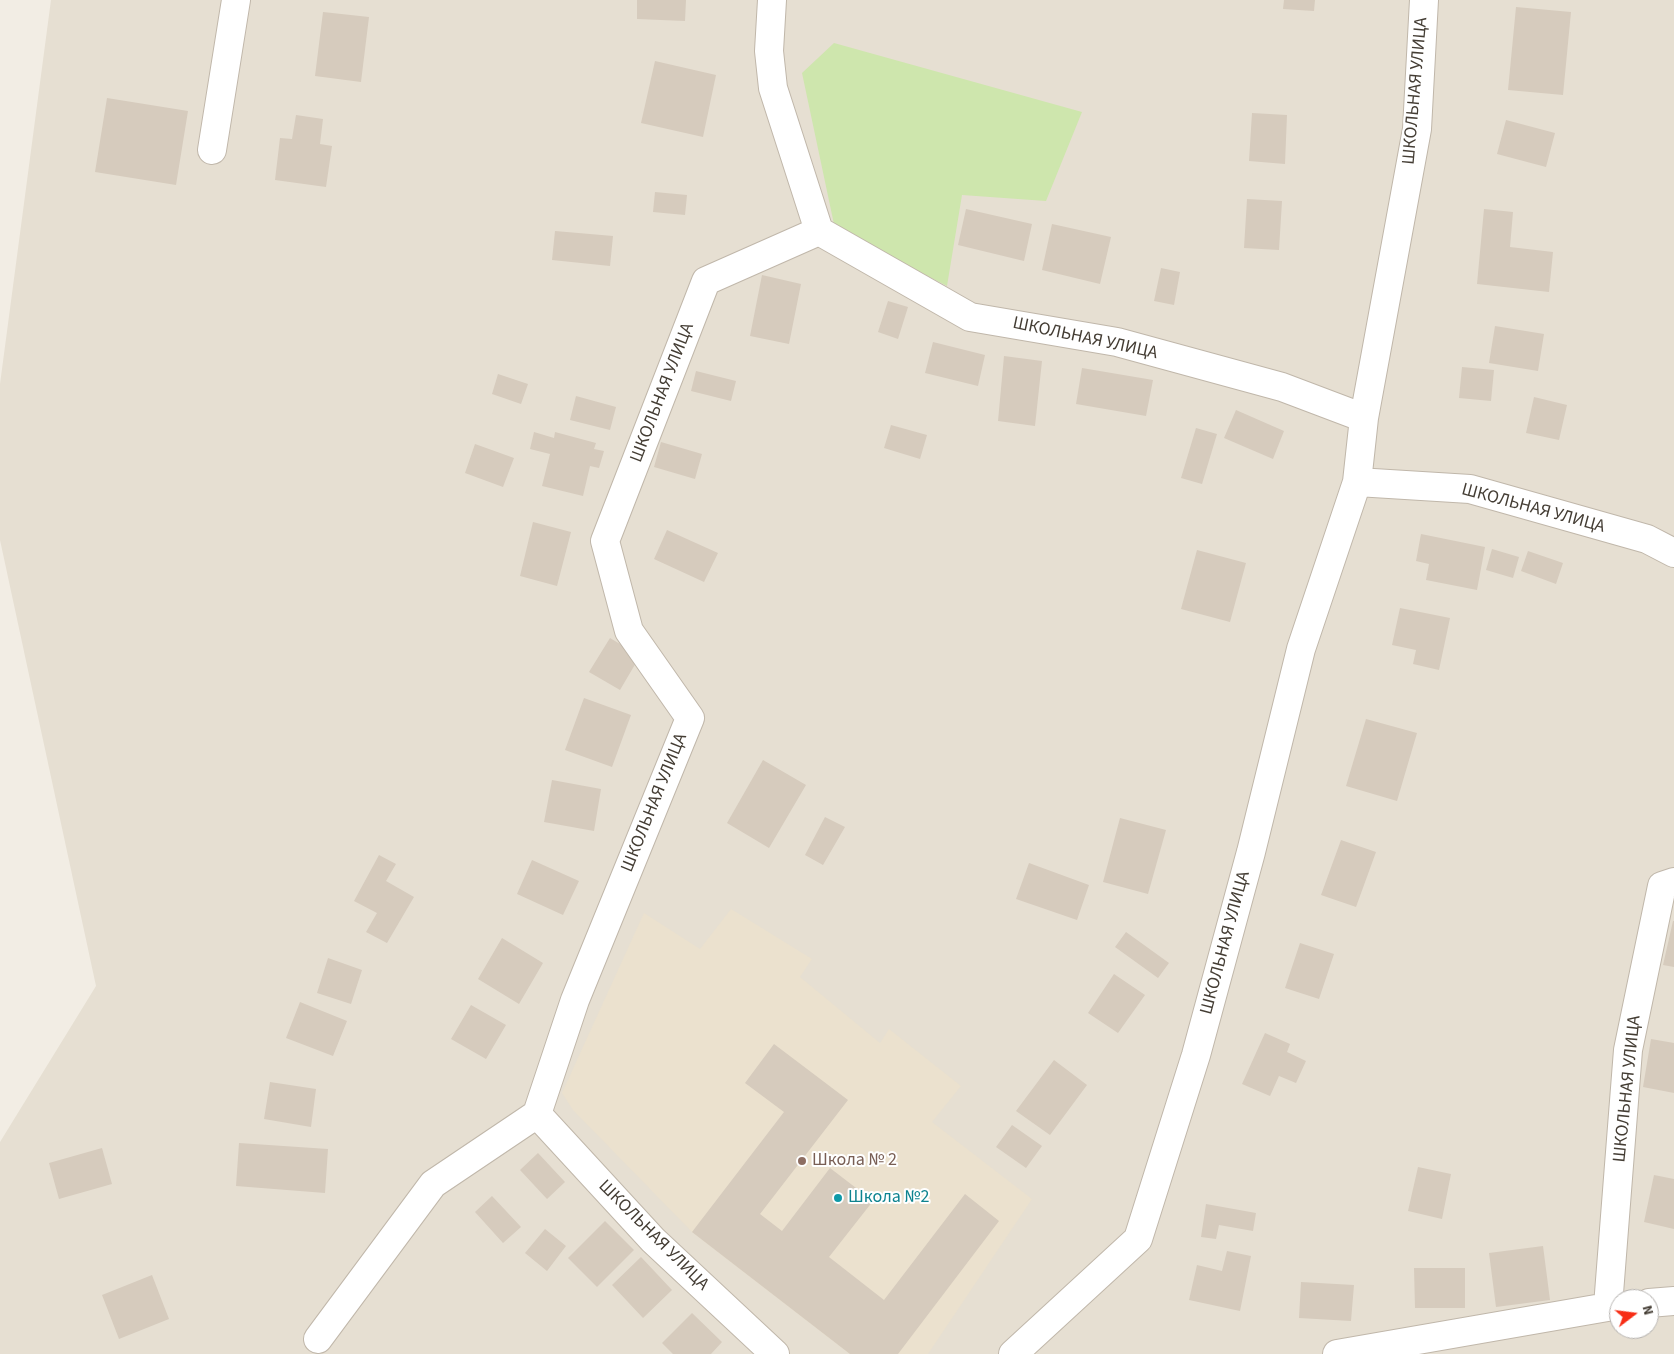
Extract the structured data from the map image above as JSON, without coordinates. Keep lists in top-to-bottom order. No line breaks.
{"streets":{"street":["ШКОЛЬНАЯ УЛИЦА"]},"places":["Школа № 2","Школа №2"],"north":"right"}
